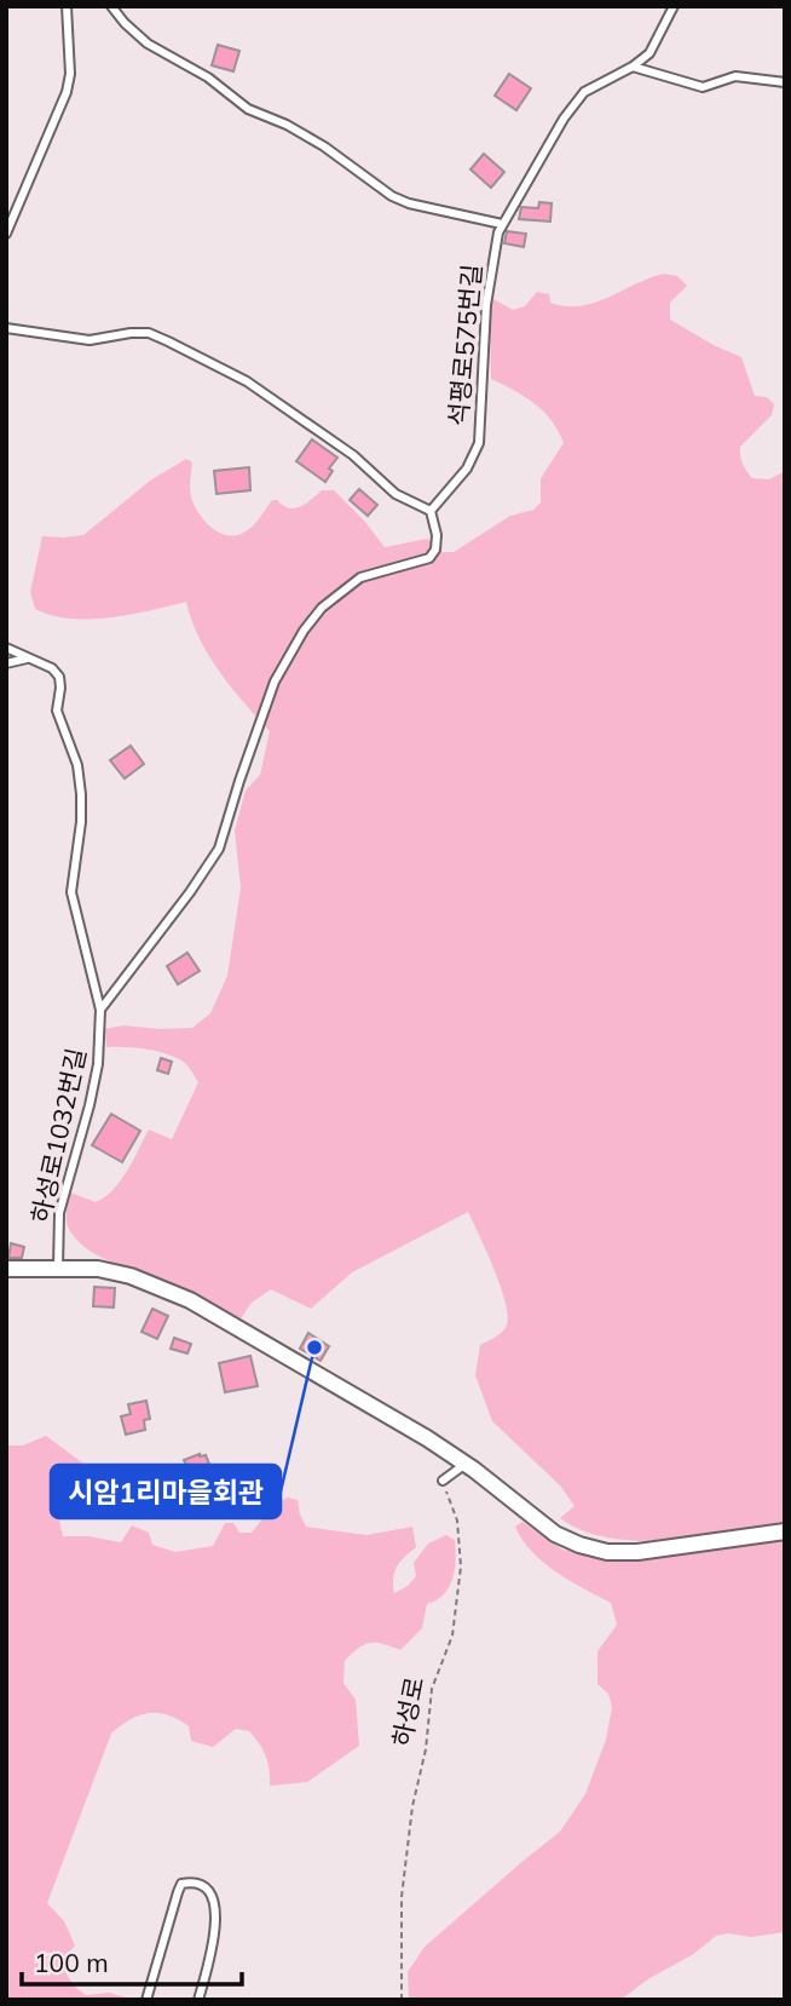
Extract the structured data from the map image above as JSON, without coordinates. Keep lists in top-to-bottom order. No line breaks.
{"streets":{"lane":["석평로575번길","하성로1032번길"],"path":["하성로"]},"places":["시암1리마을회관"],"scale_bar":"100 m"}
